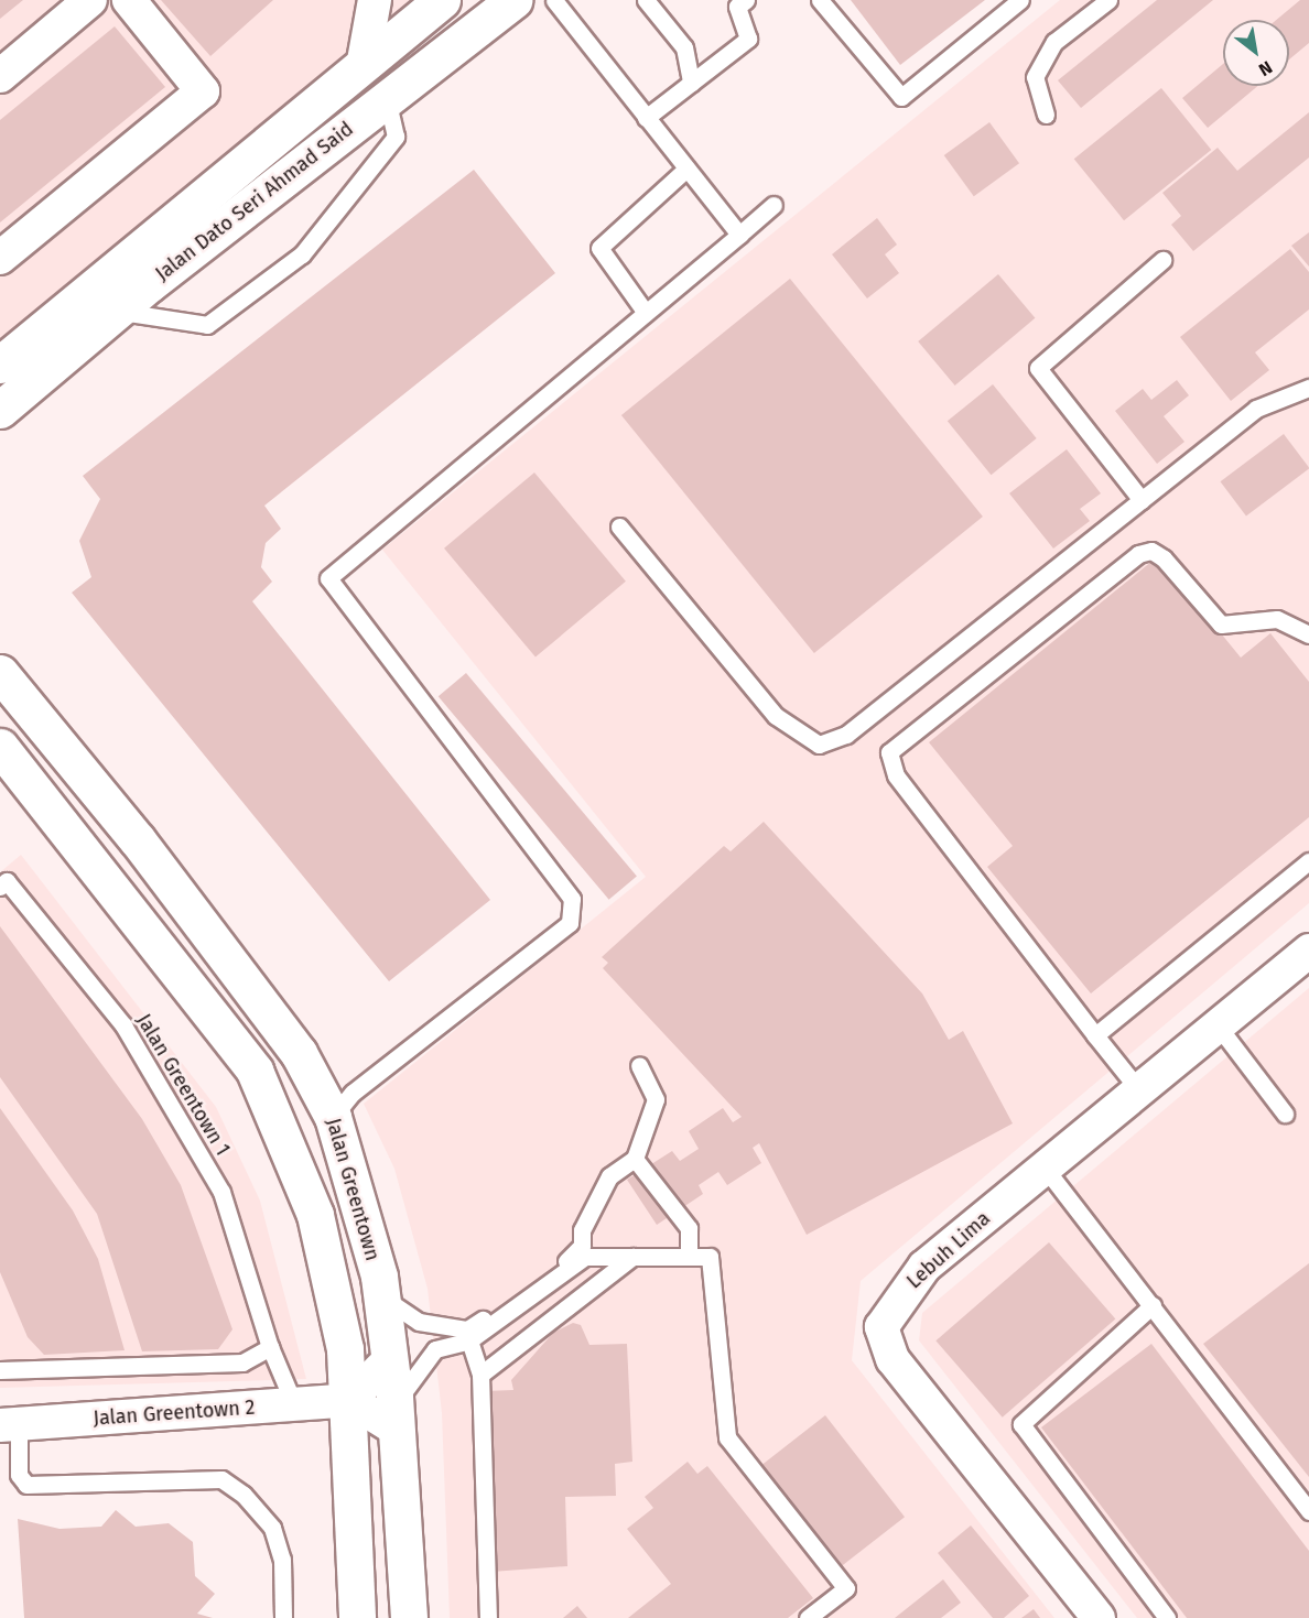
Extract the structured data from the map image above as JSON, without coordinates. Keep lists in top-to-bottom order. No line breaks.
{"streets":{"main road":["Jalan Dato Seri Ahmad Said","Jalan Greentown"],"street":["Lebuh Lima","Jalan Greentown 2"],"lane":["Jalan Greentown 1"]},"north":"bottom right"}
